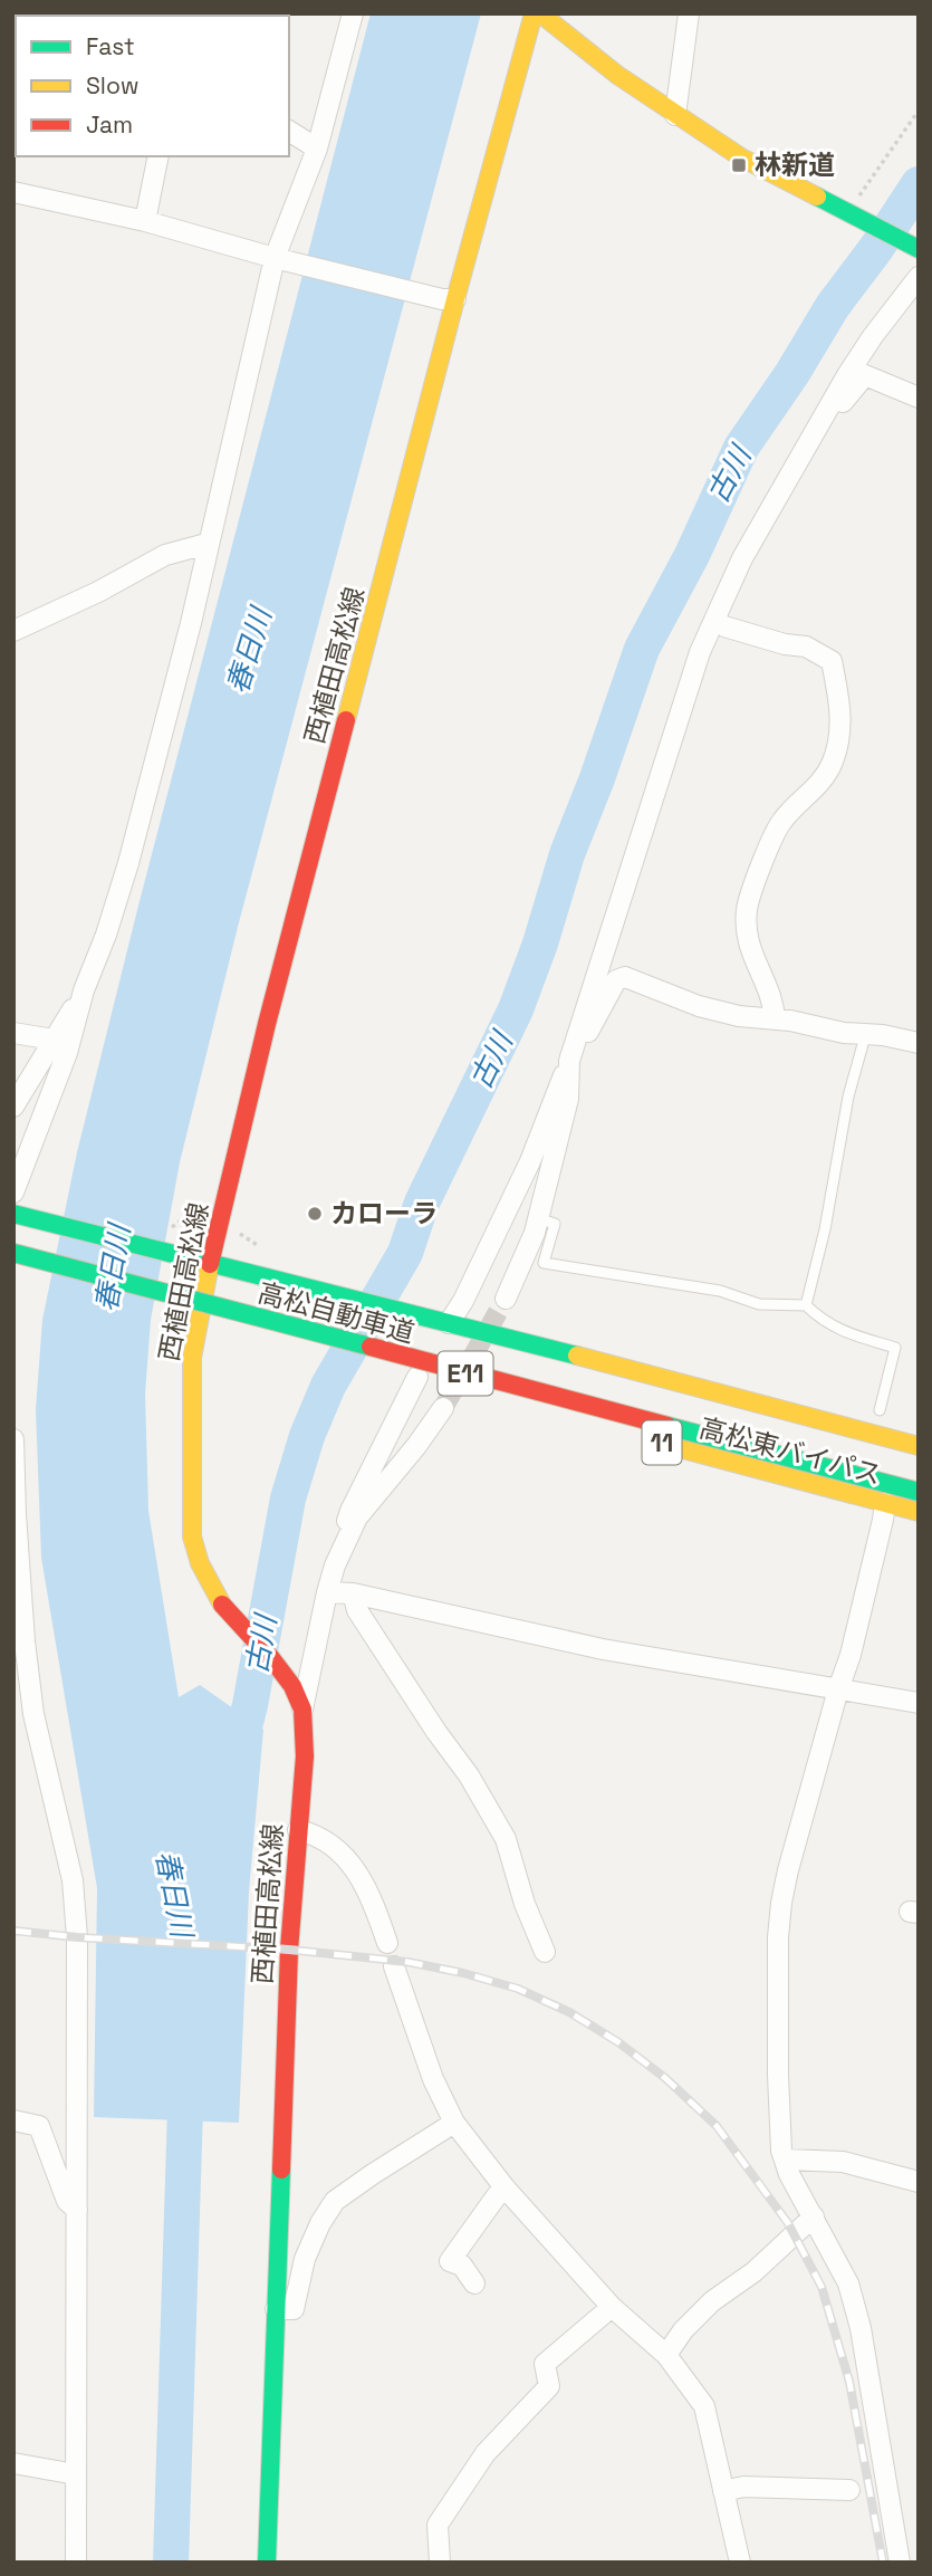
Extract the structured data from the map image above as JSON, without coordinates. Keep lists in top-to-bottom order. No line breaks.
{"streets":{"main road":["西植田高松線","高松自動車道","E11","11","高松東バイパス"]},"crossings":[["西植田高松線","高松東バイパス"]],"water":["古川","春日川"],"places":{"transit":["林新道"],"other":["カローラ"]},"legend":["Fast","Slow","Jam"]}
